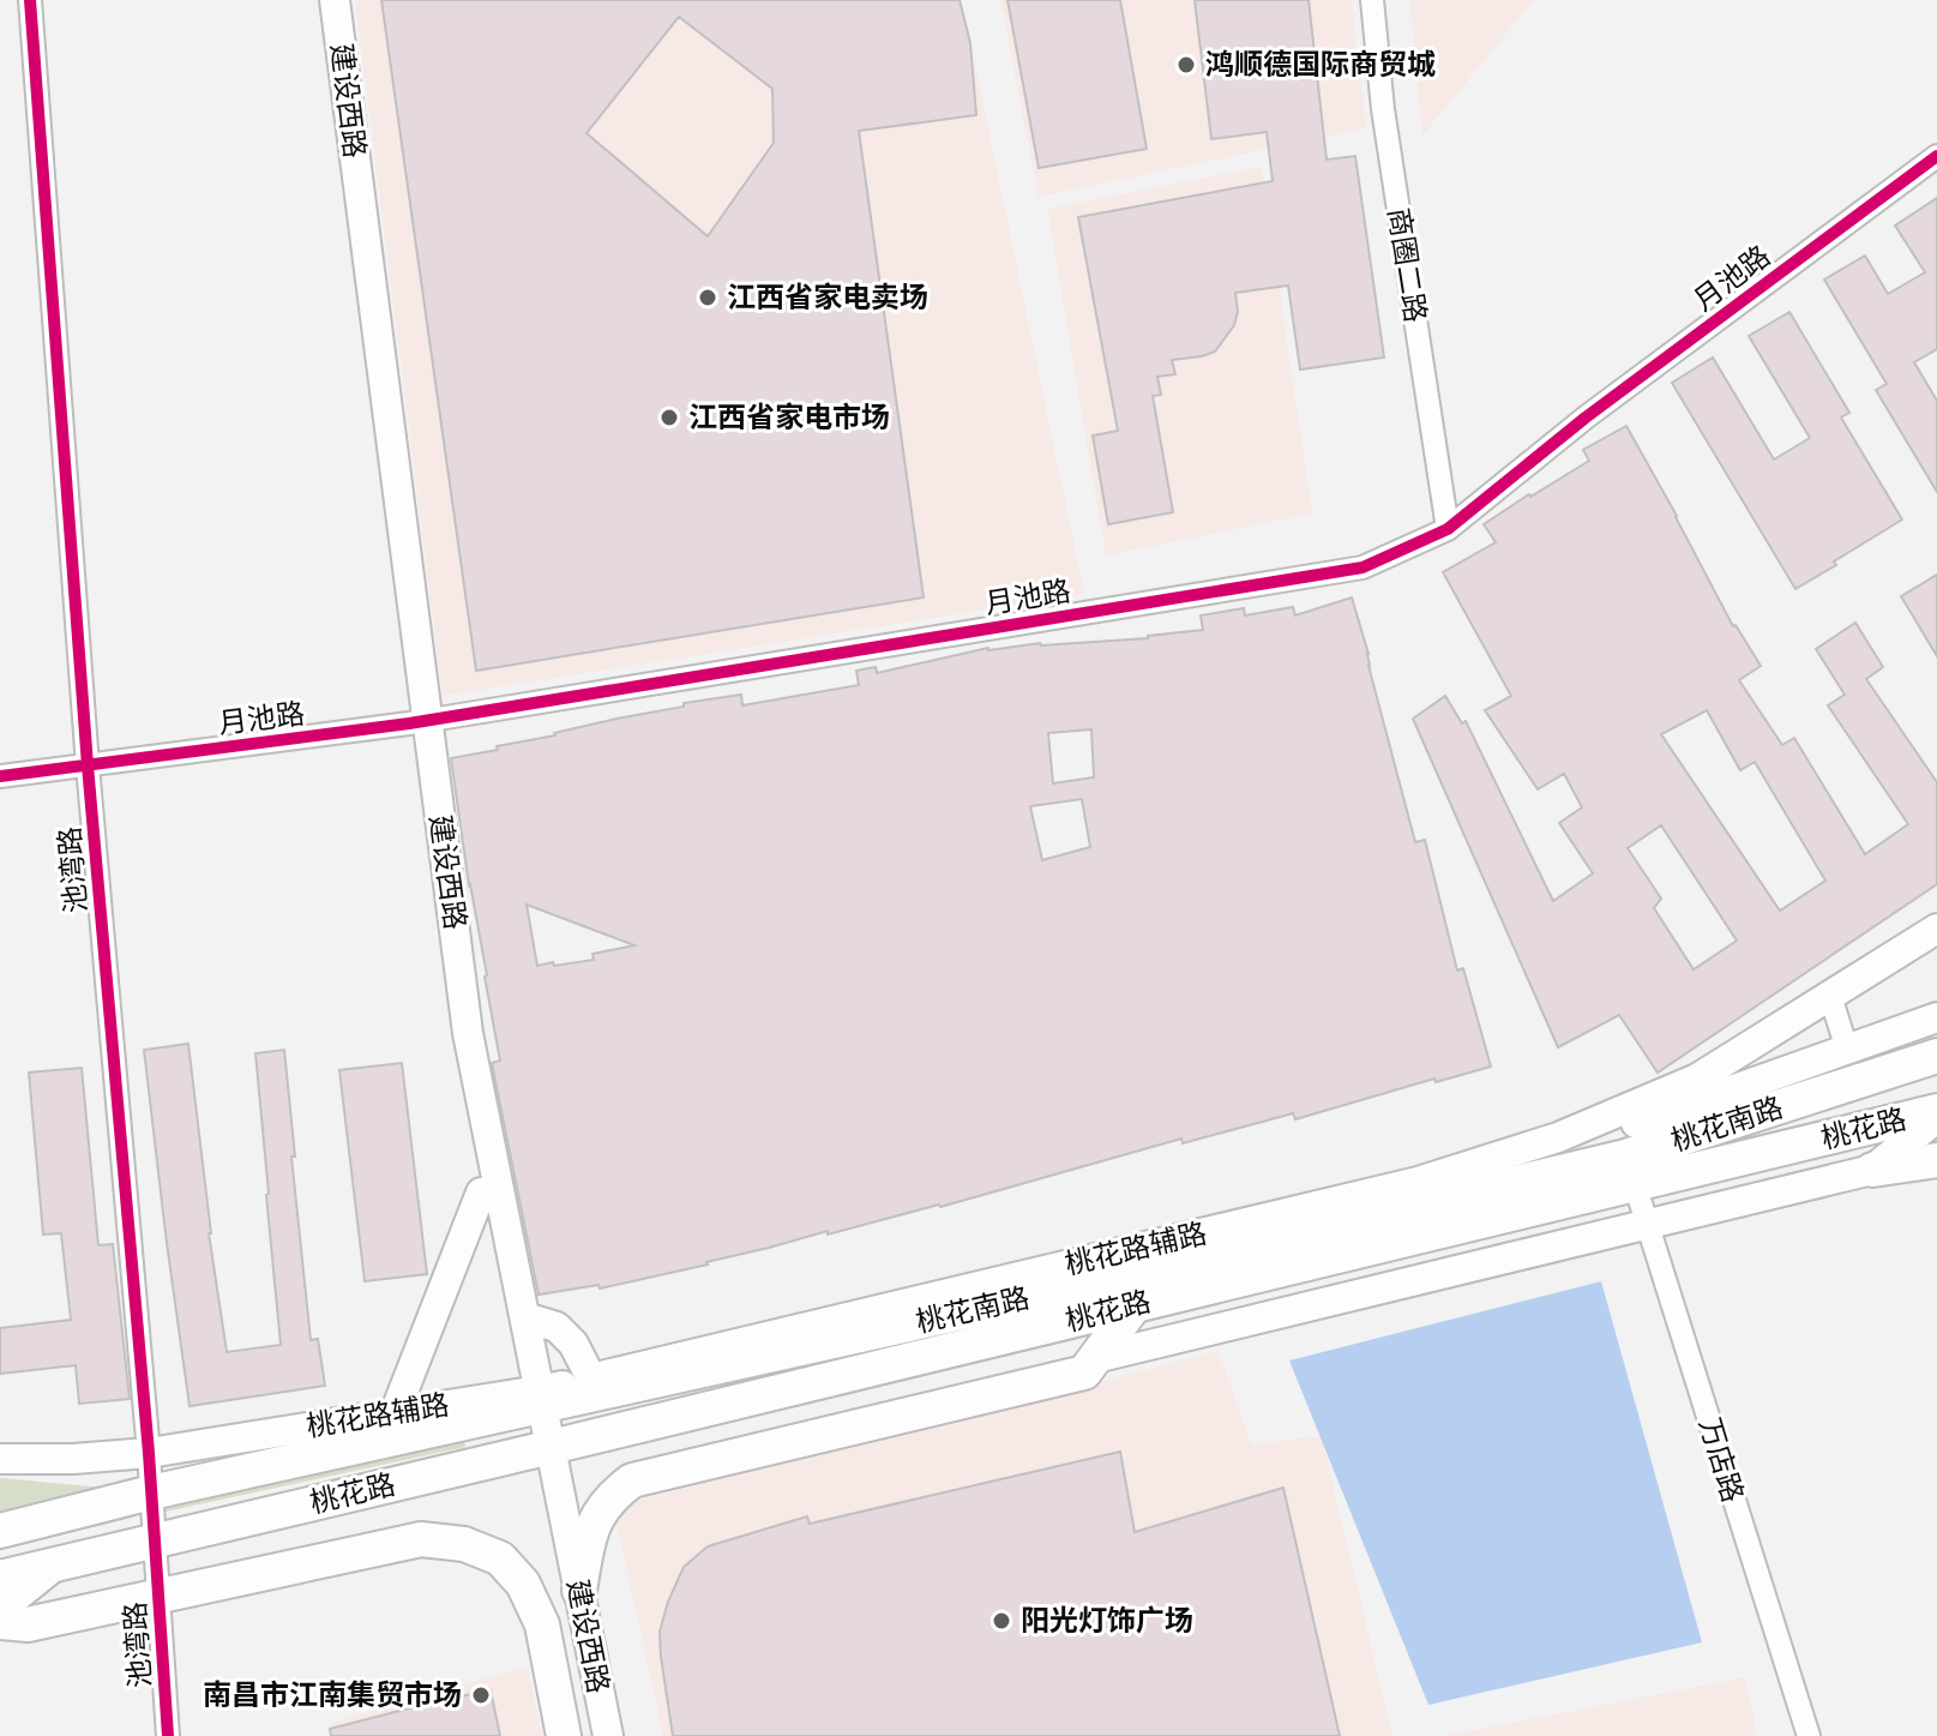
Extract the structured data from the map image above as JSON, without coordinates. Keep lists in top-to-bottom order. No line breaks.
{"streets":{"main road":["建设西路","桃花南路","桃花路","桃花路辅路"],"street":["商圈二路","月池路","池湾路","万店路"]},"crossings":[["建设西路","月池路"],["建设西路","桃花南路"],["建设西路","桃花路"],["建设西路","桃花路辅路"],["商圈二路","月池路"],["月池路","池湾路"],["池湾路","桃花南路"],["池湾路","桃花路"],["池湾路","桃花路辅路"],["桃花南路","桃花路"],["桃花南路","桃花路辅路"],["桃花路","万店路"]],"places":["鸿顺德国际商贸城","江西省家电卖场","江西省家电市场","阳光灯饰广场","南昌市江南集贸市场"]}
